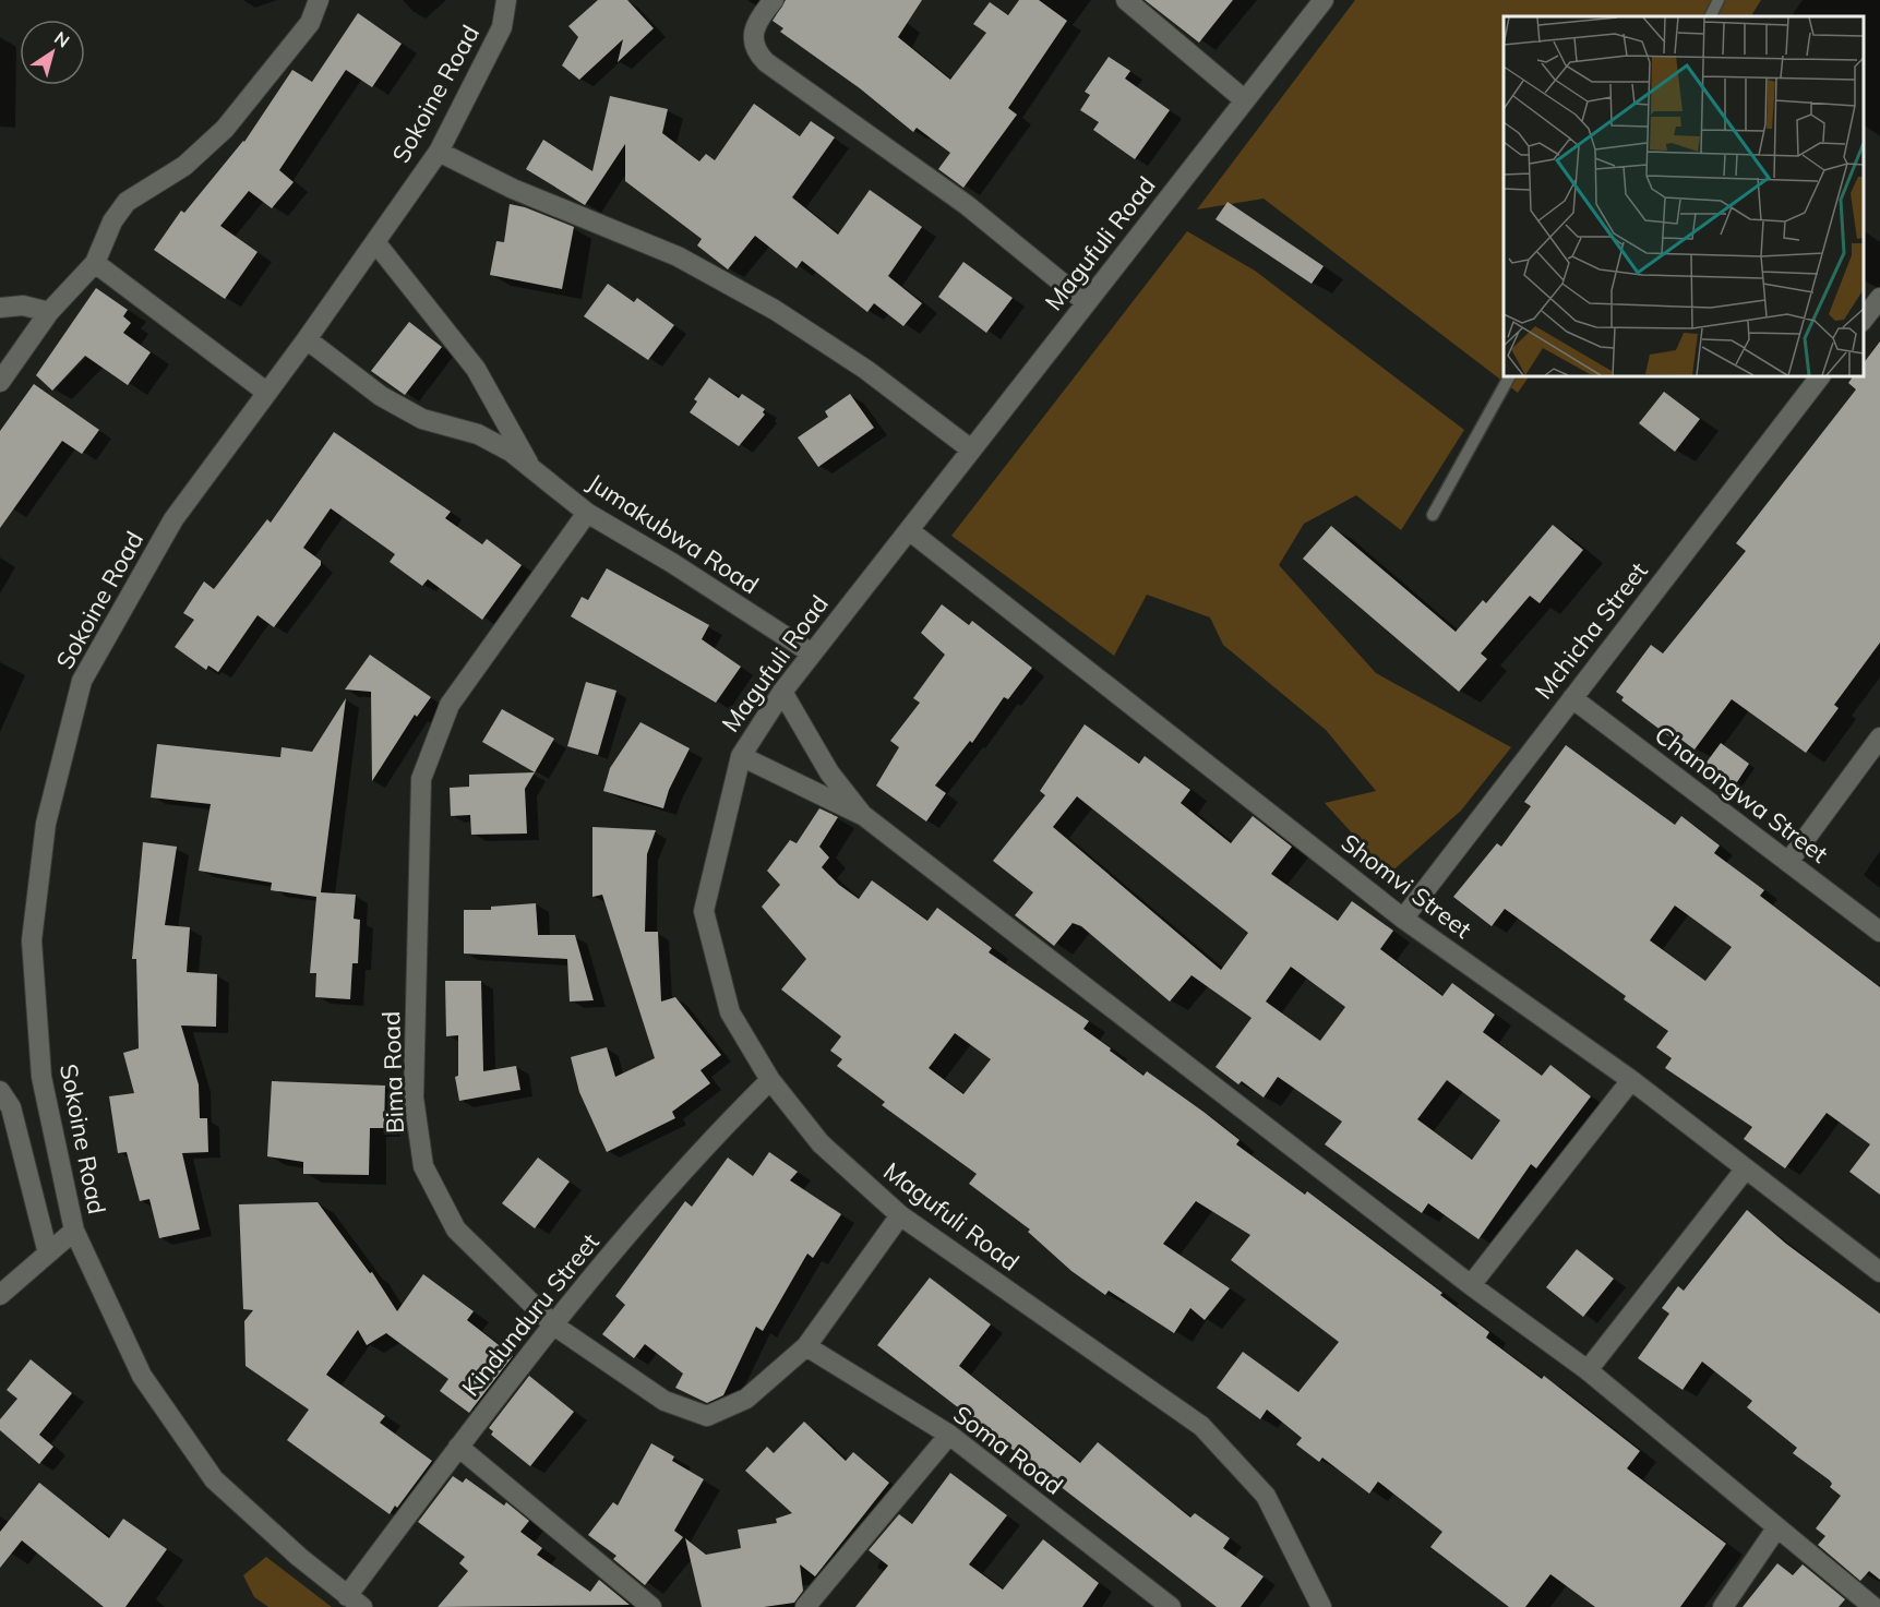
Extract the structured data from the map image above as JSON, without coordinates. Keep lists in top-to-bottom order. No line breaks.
{"streets":{"street":["Sokoine Road","Magufuli Road","Jumakubwa Road","Mchicha Street","Chanongwa Street","Shomvi Street","Bima Road","Kindunduru Street","Soma Road"]},"crossings":[["Sokoine Road","Jumakubwa Road"],["Sokoine Road","Kindunduru Street"],["Magufuli Road","Jumakubwa Road"],["Magufuli Road","Shomvi Street"],["Magufuli Road","Bima Road"],["Magufuli Road","Kindunduru Street"],["Jumakubwa Road","Bima Road"],["Mchicha Street","Chanongwa Street"],["Mchicha Street","Shomvi Street"],["Bima Road","Kindunduru Street"],["Bima Road","Soma Road"]],"north":"top right"}
